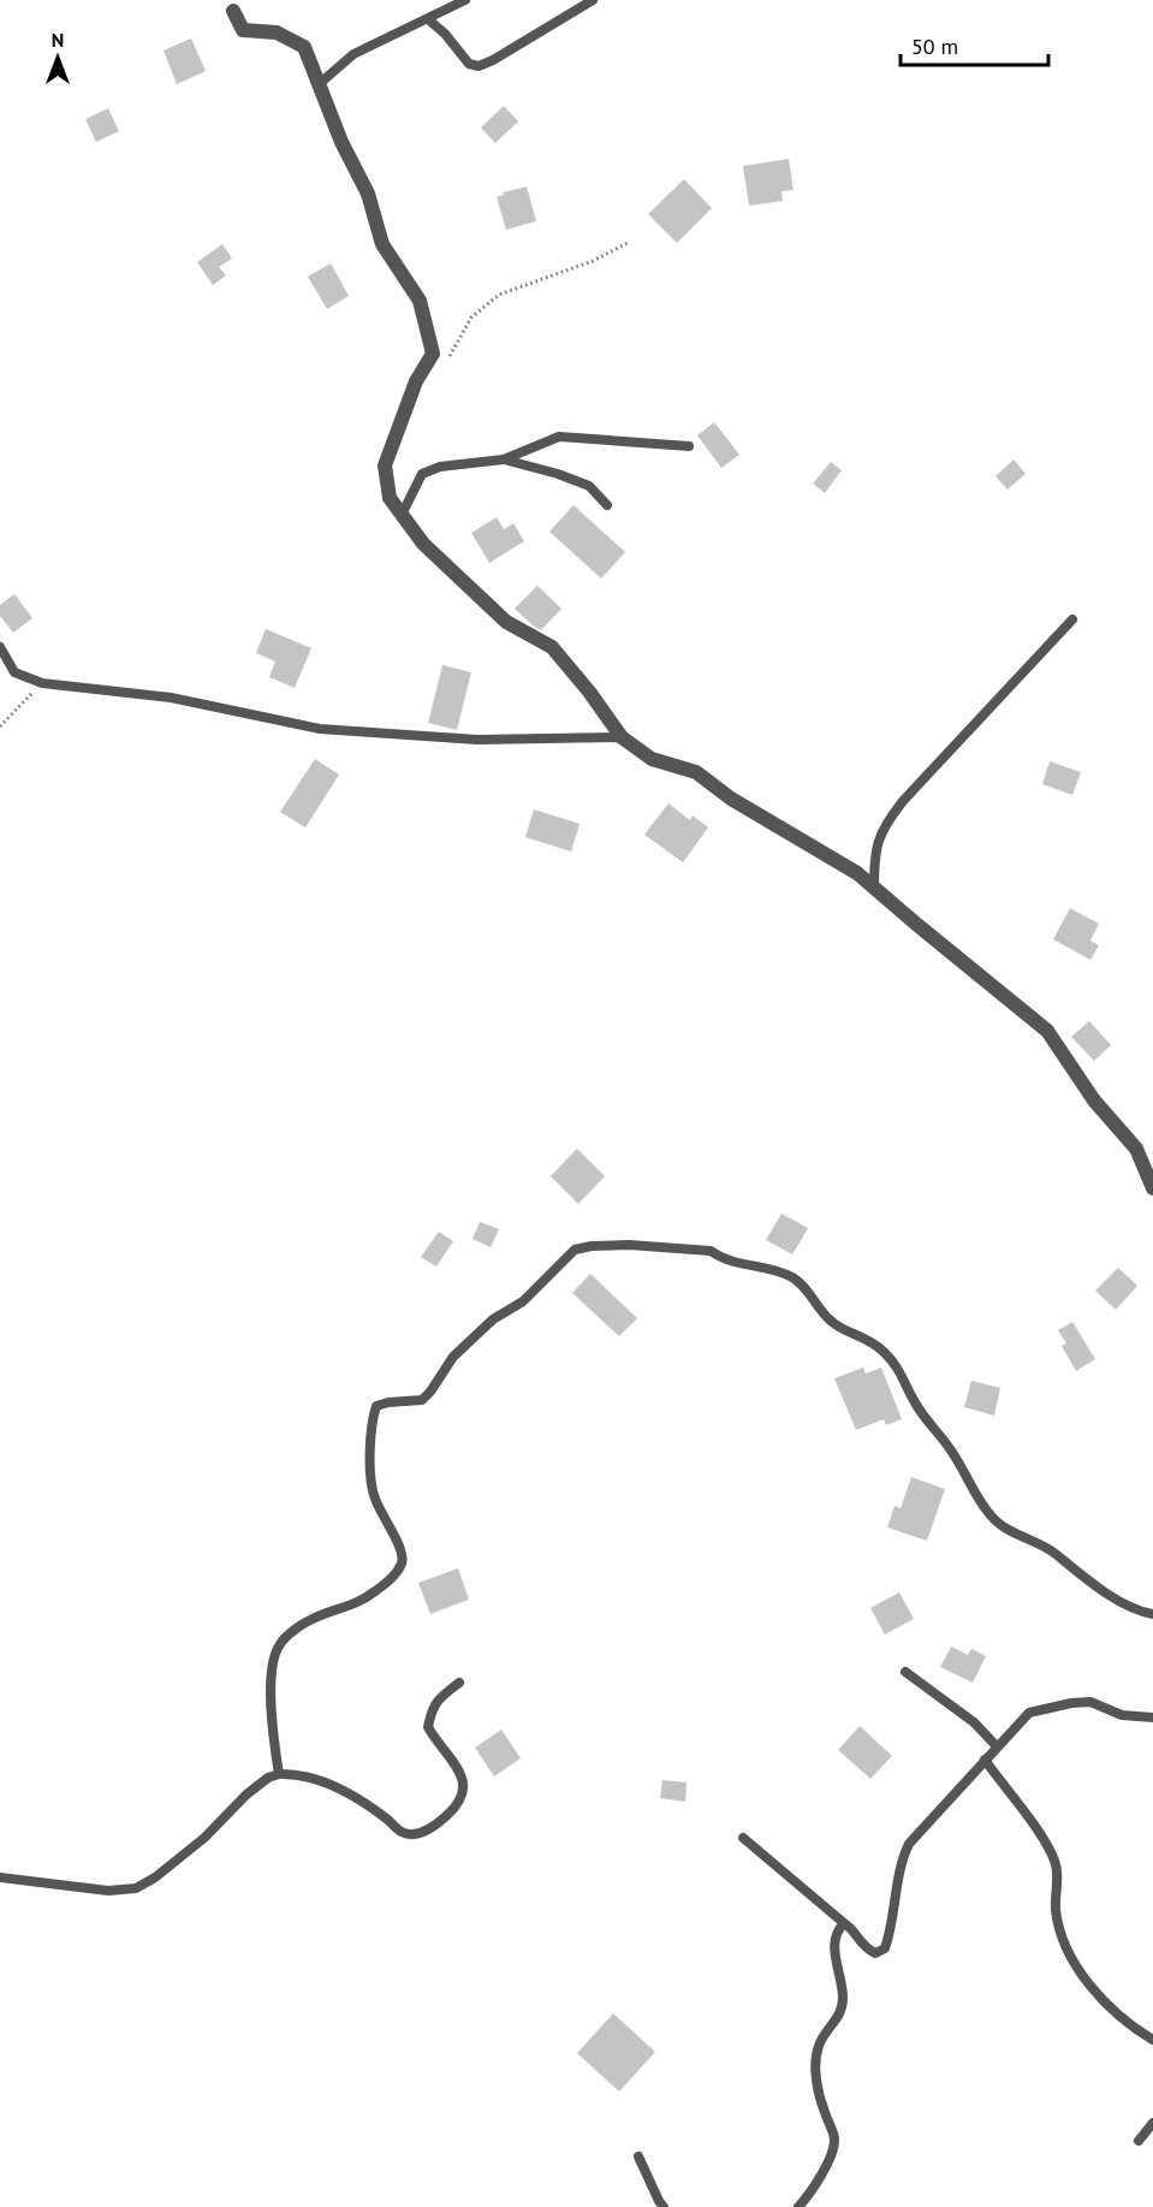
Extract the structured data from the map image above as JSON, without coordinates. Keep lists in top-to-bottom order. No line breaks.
{"scale_bar":"50 m","north":"top"}
